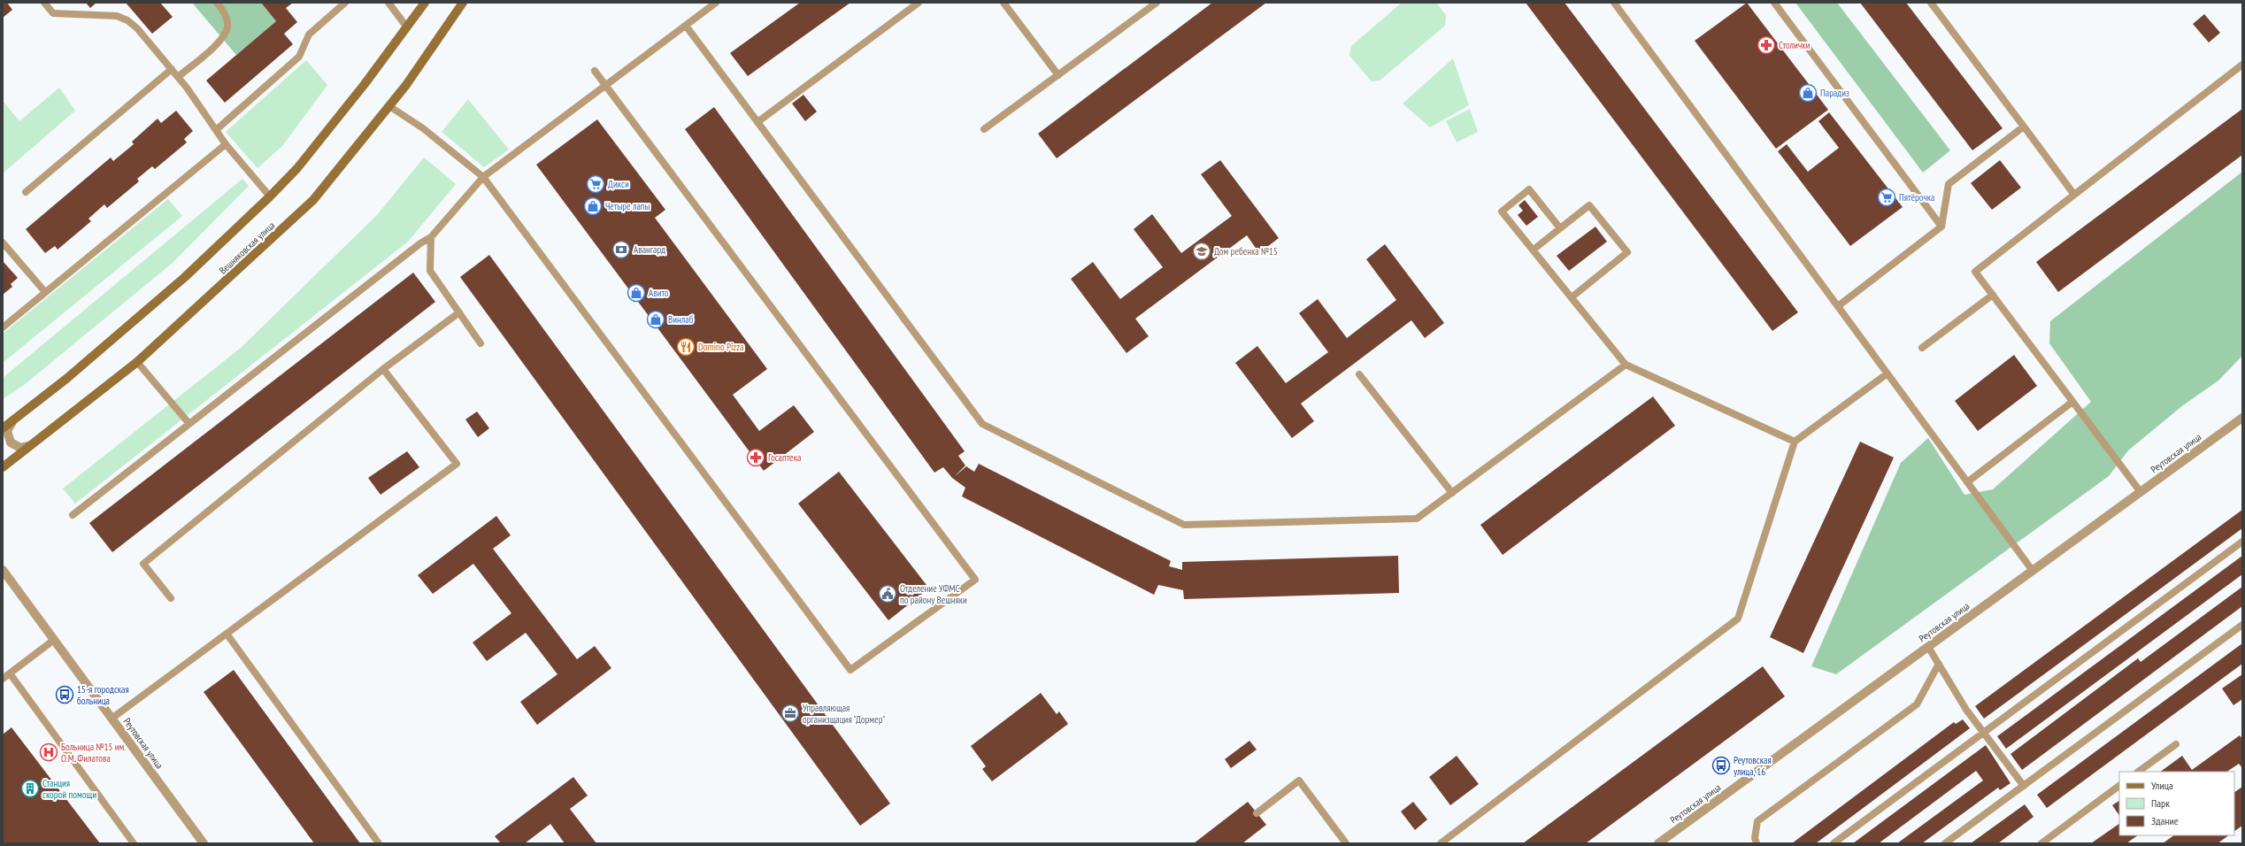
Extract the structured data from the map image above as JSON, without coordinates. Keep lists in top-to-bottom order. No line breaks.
{"streets":{"main road":["Вешняковская улица"],"street":["Реутовская улица"]},"places":{"pharmacy":["Столички","Госаптека"],"shop":["Парадиз","Четыре лапы","Авито","Винлаб"],"supermarket":["Дикси","Пятёрочка"],"bank":["Авангард"],"school or university":["Дом ребенка №15"],"restaurant":["Domino Pizza"],"public building":["Отделение УФМС по району Вешняки"],"bus stop":["15-я городская больница","Реутовская улица, 16"],"office":["Управляющая организщация \"Дормер\""],"hospital":["Больница №15 им. О.М. Филатова"],"building":["Станция скорой помощи"]},"legend":["Улица","Парк","Здание"]}
